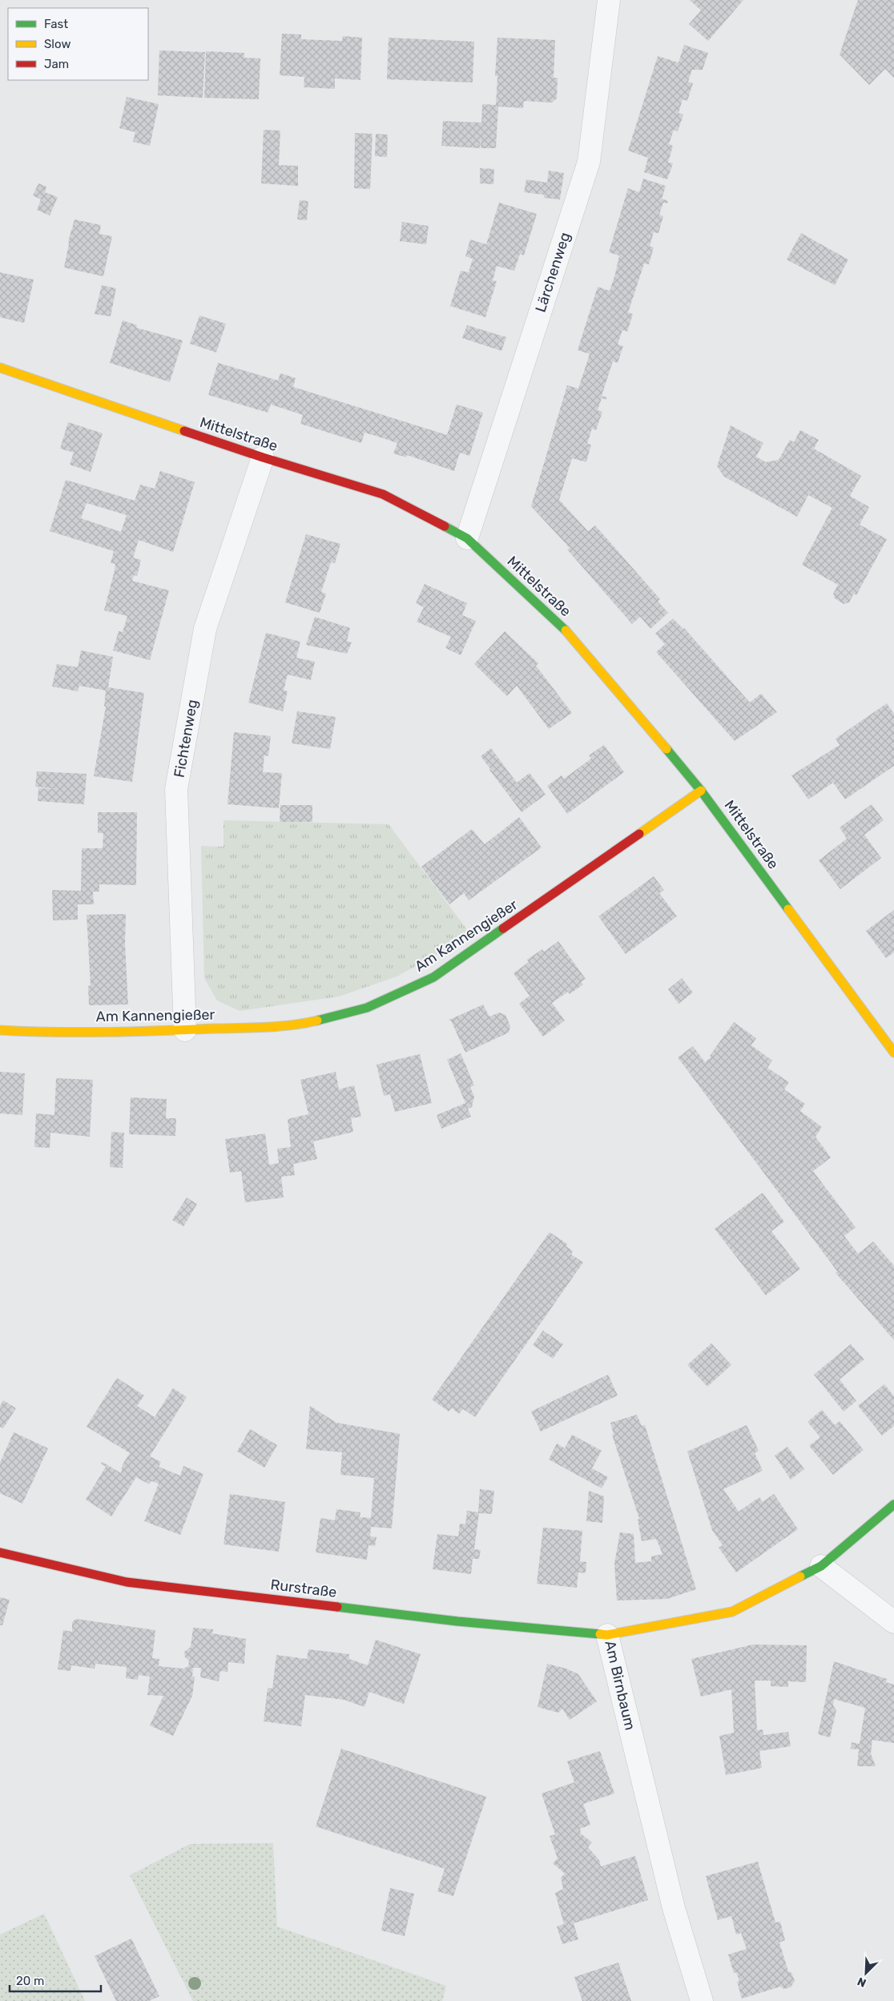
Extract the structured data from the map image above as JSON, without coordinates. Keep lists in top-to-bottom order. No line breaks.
{"streets":{"street":["Lärchenweg","Mittelstraße","Fichtenweg","Am Kannengießer","Rurstraße","Am Birnbaum"]},"crossings":[["Lärchenweg","Mittelstraße"],["Mittelstraße","Fichtenweg"],["Mittelstraße","Am Kannengießer"],["Fichtenweg","Am Kannengießer"],["Rurstraße","Am Birnbaum"]],"legend":["Fast","Slow","Jam"],"scale_bar":"20 m","north":"bottom left"}
